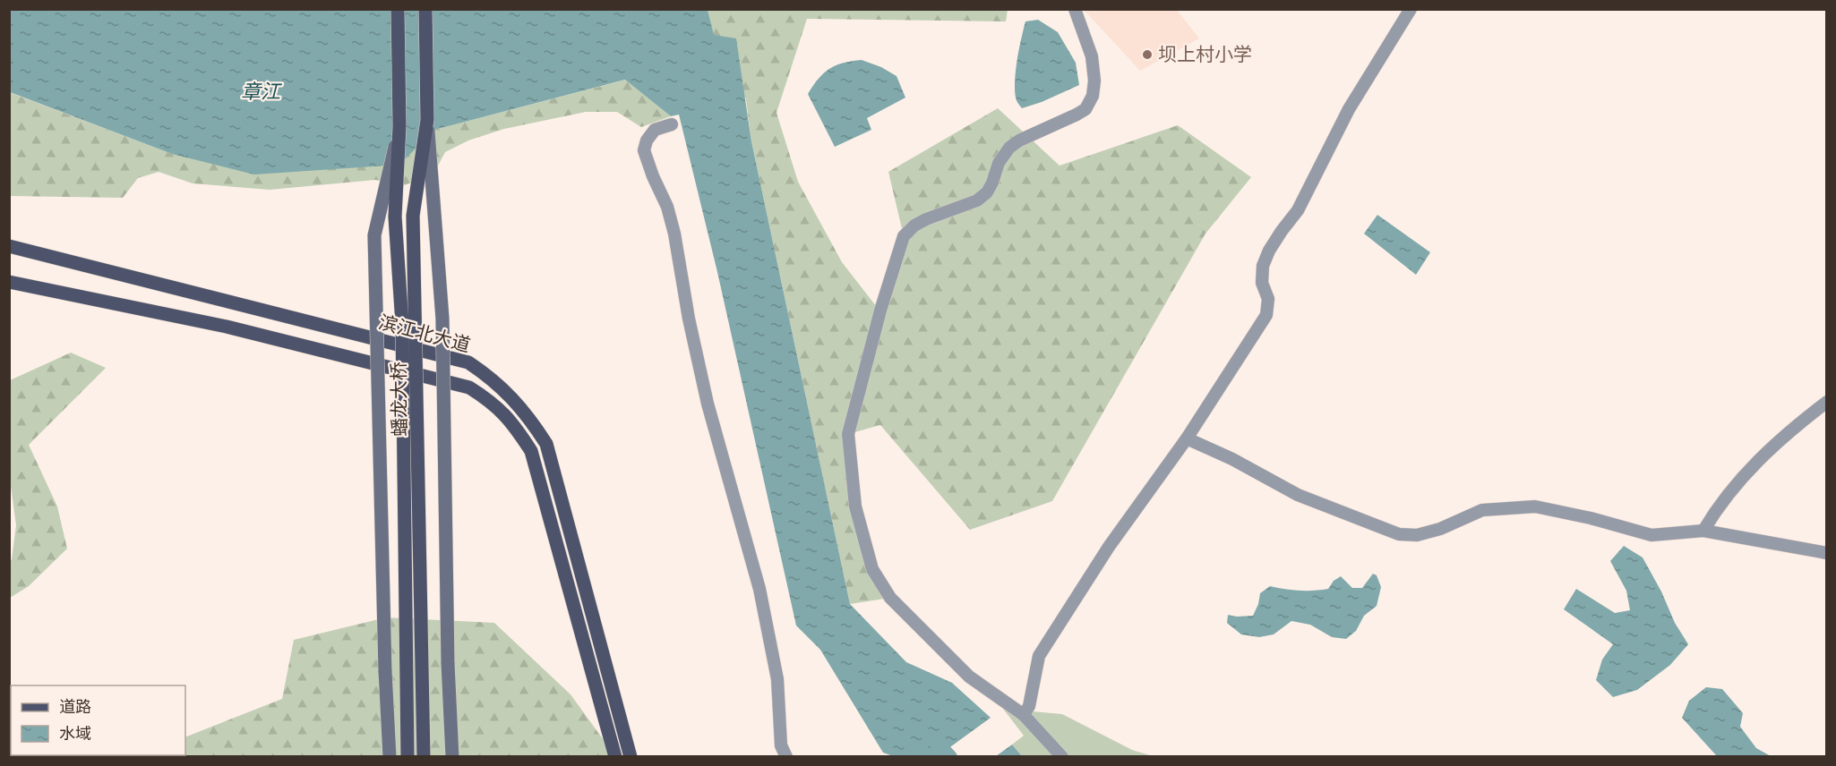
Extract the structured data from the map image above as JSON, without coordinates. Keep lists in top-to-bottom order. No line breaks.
{"streets":{"main road":["滨江北大道","蟠龙大桥"]},"water":["章江"],"places":["坝上村小学"],"legend":["道路","水域"]}
